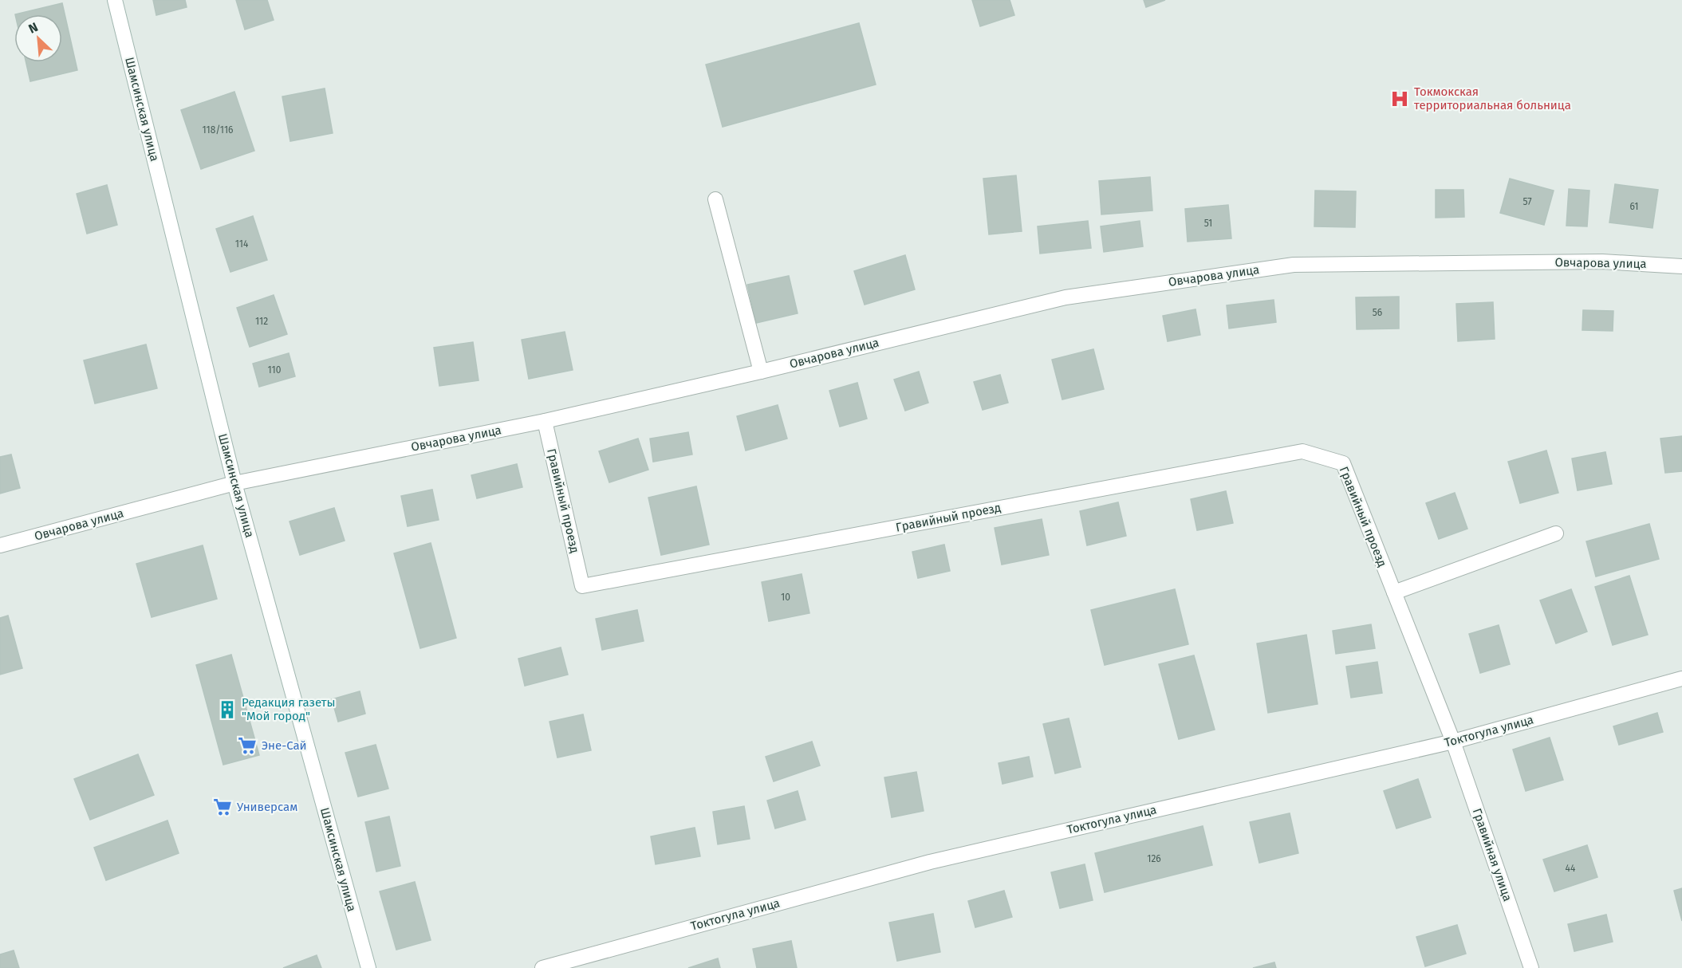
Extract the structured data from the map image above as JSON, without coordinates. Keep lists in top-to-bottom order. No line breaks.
{"streets":{"street":["Шамсинская улица","Овчарова улица","Гравийный проезд","Токтогула улица","Гравийная улица"]},"crossings":[["Шамсинская улица","Овчарова улица"],["Овчарова улица","Гравийный проезд"],["Гравийный проезд","Токтогула улица"],["Гравийный проезд","Гравийная улица"],["Токтогула улица","Гравийная улица"]],"places":{"hospital":["Токмокская территориальная больница"],"building":["Редакция газеты \"Мой город\""],"supermarket":["Эне-Сай","Универсам"]},"house_numbers":["118/116","57","61","51","114","56","112","110","10","126","44"],"north":"top left"}
